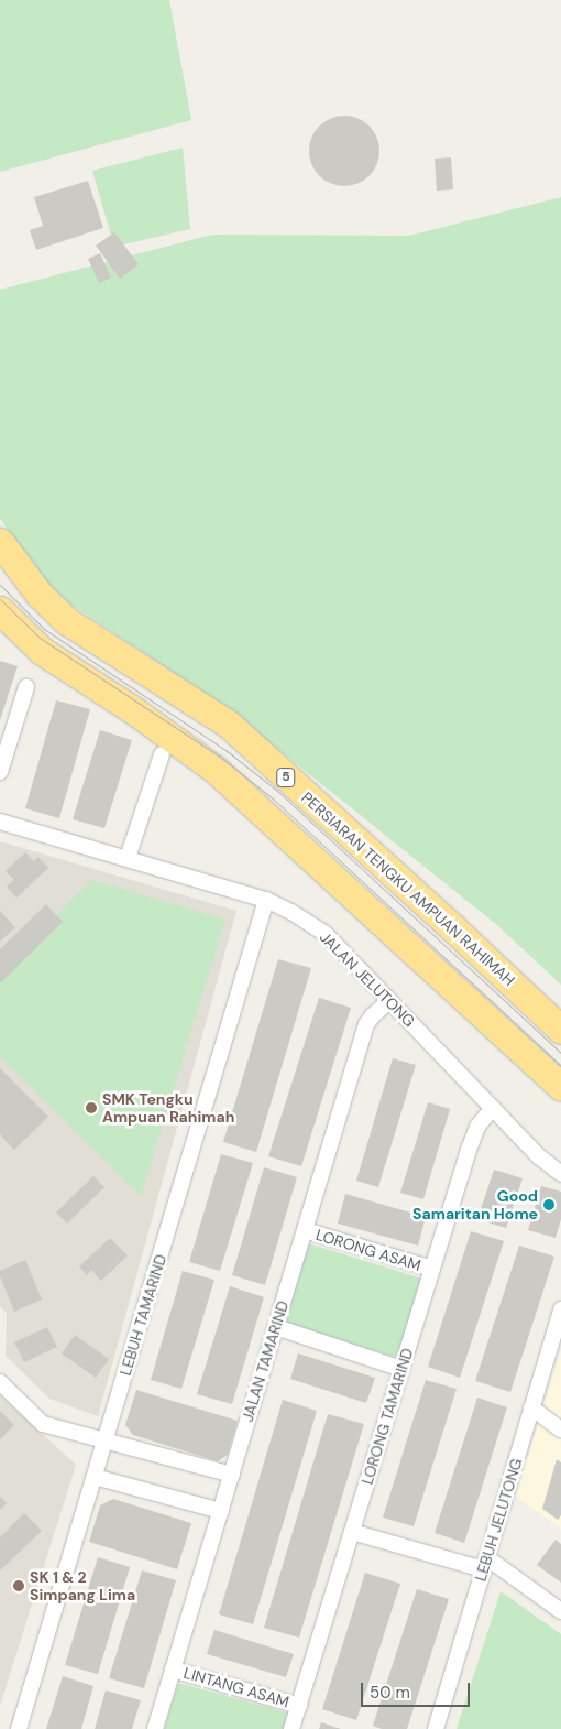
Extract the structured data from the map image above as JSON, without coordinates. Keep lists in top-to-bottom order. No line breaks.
{"streets":{"highway":["5","PERSIARAN TENGKU AMPUAN RAHIMAH"],"street":["JALAN JELUTONG","LORONG ASAM","LEBUH TAMARIND","JALAN TAMARIND","LORONG TAMARIND","LEBUH JELUTONG","LINTANG ASAM"]},"crossings":[["JALAN JELUTONG","LEBUH TAMARIND"],["JALAN JELUTONG","JALAN TAMARIND"],["JALAN JELUTONG","LORONG TAMARIND"],["LORONG ASAM","JALAN TAMARIND"],["LORONG ASAM","LORONG TAMARIND"],["JALAN TAMARIND","LINTANG ASAM"],["LORONG TAMARIND","LINTANG ASAM"]],"places":["SMK Tengku Ampuan Rahimah","Good Samaritan Home","SK 1 & 2 Simpang Lima"],"scale_bar":"50 m"}
